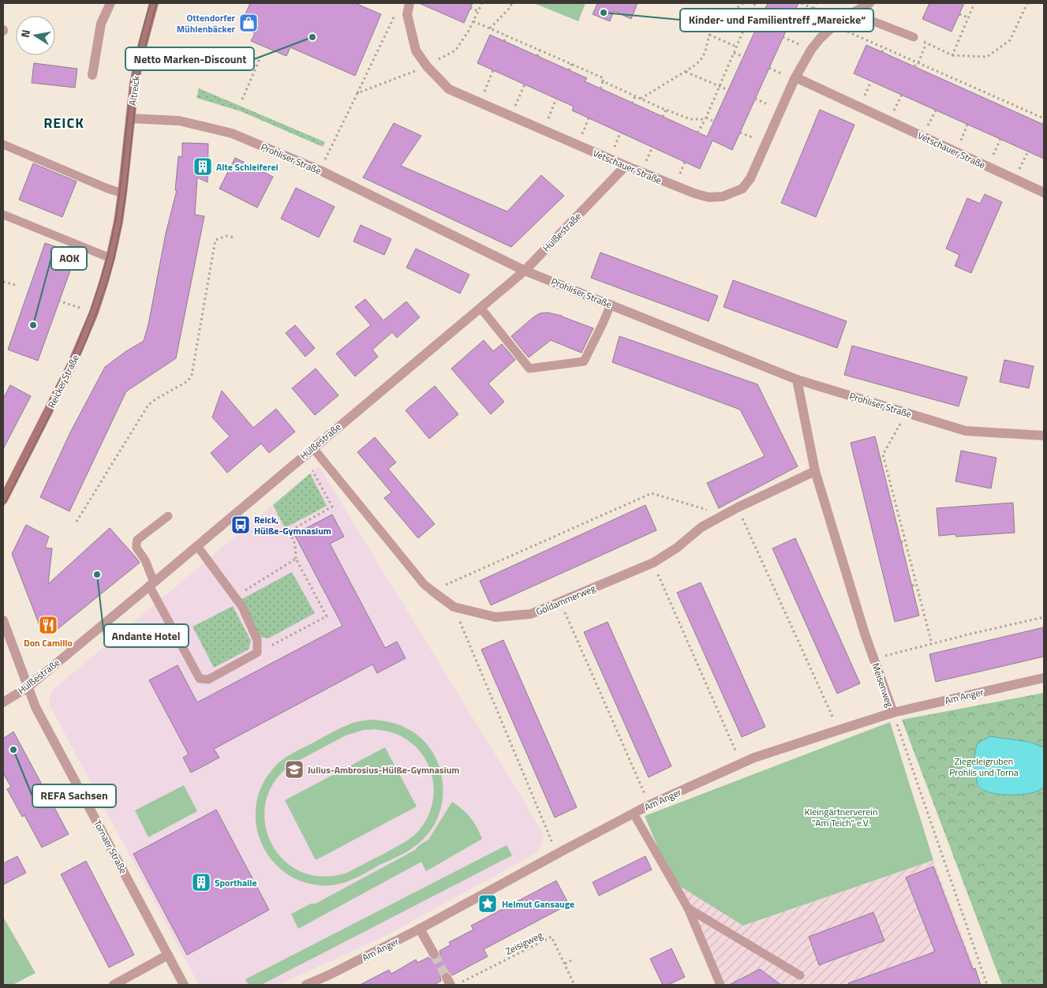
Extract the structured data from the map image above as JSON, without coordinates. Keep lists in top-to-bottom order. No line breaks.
{"streets":{"street":["Altreick","Vetschauer Straße","Prohliser Straße","Hülßestraße","Reicker Straße","Goldammerweg","Meisenweg","Am Anger","Tornaer Straße"],"path":["Zeisigweg"]},"crossings":[["Altreick","Prohliser Straße"],["Altreick","Reicker Straße"],["Vetschauer Straße","Hülßestraße"],["Prohliser Straße","Hülßestraße"],["Prohliser Straße","Meisenweg"],["Hülßestraße","Goldammerweg"],["Hülßestraße","Tornaer Straße"],["Goldammerweg","Meisenweg"],["Meisenweg","Am Anger"]],"districts":["REICK"],"parks":["Ziegeleigruben Prohlis und Torna","Kleingärtnerverein \"Am Teich\" e.V."],"places":{"other":["Kinder- und Familientreff „Mareicke“","Netto Marken-Discount","AOK","Andante Hotel","REFA Sachsen"],"shop":["Ottendorfer Mühlenbäcker"],"building":["Alte Schleiferei","Sporthalle"],"bus stop":["Reick, Hülße-Gymnasium"],"restaurant":["Don Camillo"],"school or university":["Julius-Ambrosius-Hülße-Gymnasium"],"place":["Helmut Gansauge"]},"north":"left"}
